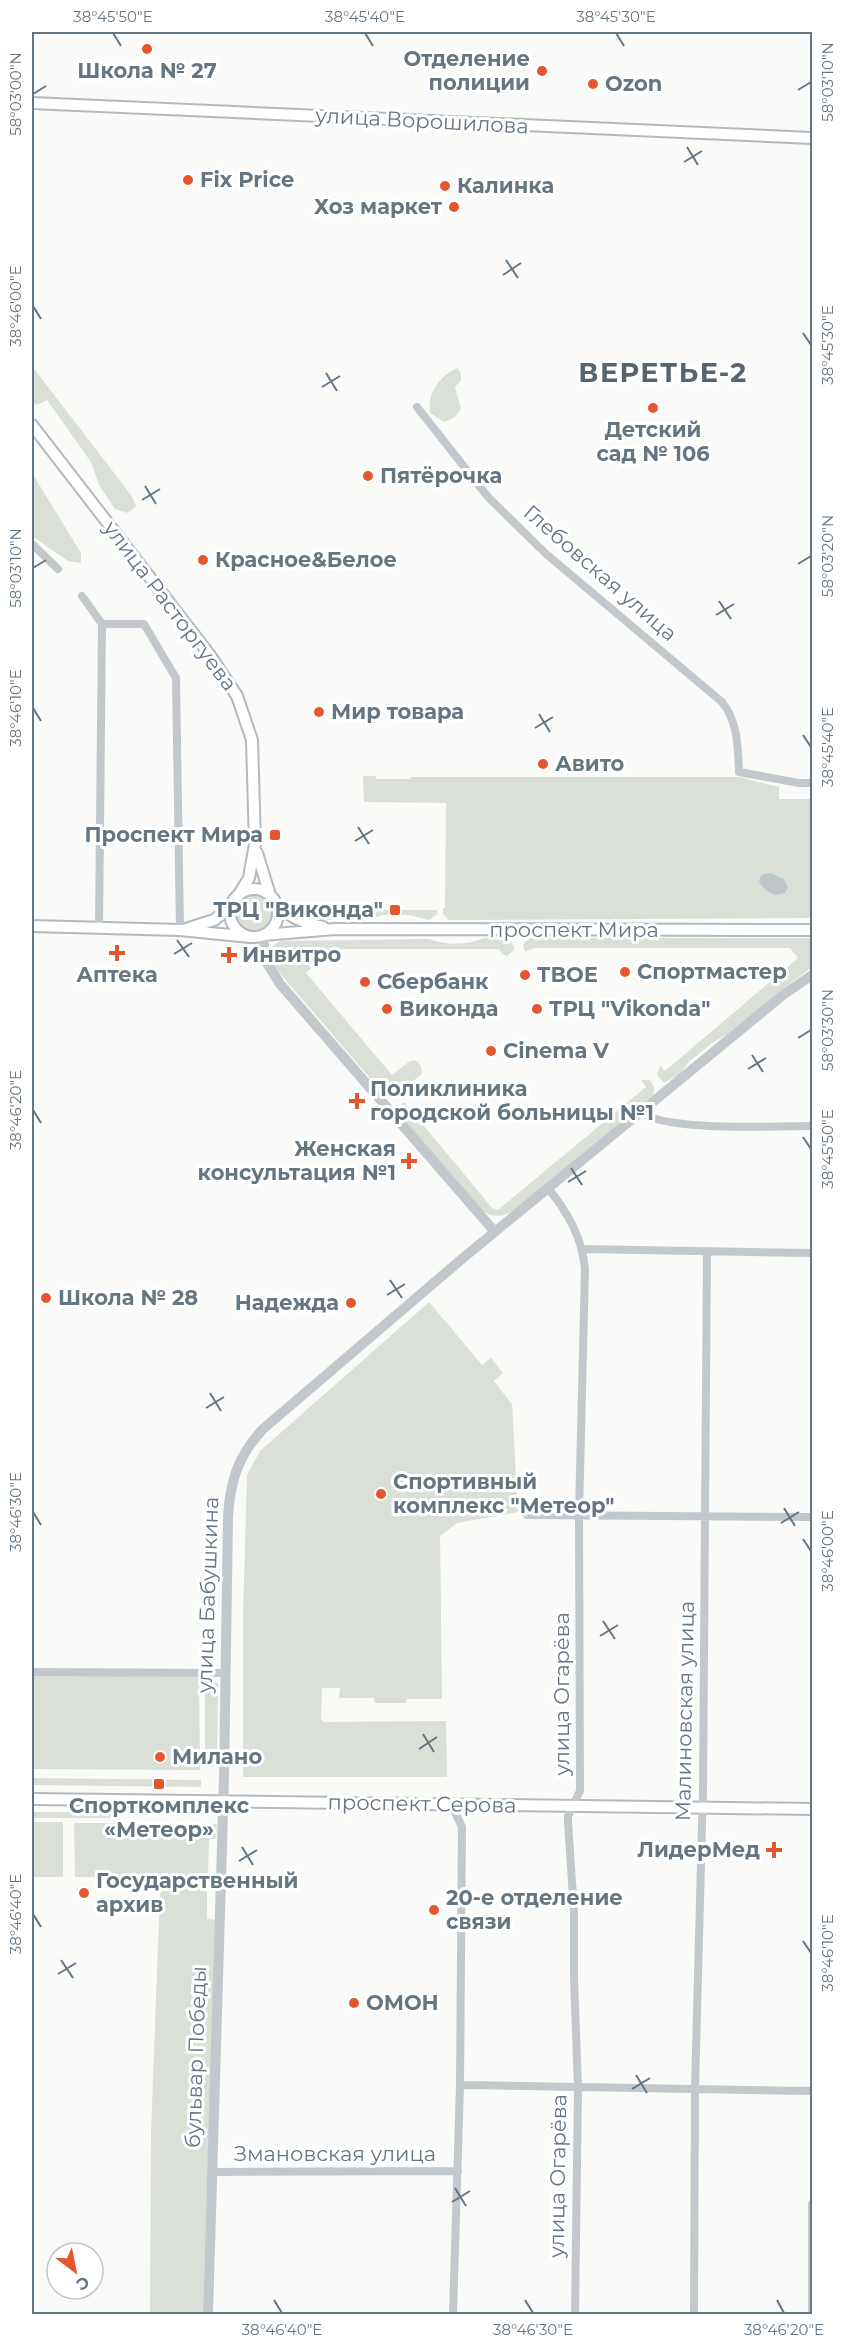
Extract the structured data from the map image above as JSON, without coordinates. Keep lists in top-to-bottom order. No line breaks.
{"streets":{"main road":["улица Ворошилова","улица Расторгуева","проспект Мира","проспект Серова"],"street":["Глебовская улица","улица Бабушкина","улица Огарёва","Малиновская улица","бульвар Победы","Змановская улица"]},"crossings":[["улица Расторгуева","проспект Мира"],["улица Бабушкина","улица Огарёва"],["улица Бабушкина","проспект Серова"],["улица Бабушкина","бульвар Победы"],["улица Огарёва","проспект Серова"],["Малиновская улица","проспект Серова"],["проспект Серова","бульвар Победы"],["бульвар Победы","Змановская улица"]],"districts":["ВЕРЕТЬЕ-2"],"places":{"other":["Школа № 27","Отделение полиции","Ozon","Fix Price","Калинка","Хоз маркет","Детский сад № 106","Пятёрочка","Красное&Белое","Мир товара","Авито","Спортмастер","ТВОЕ","Сбербанк","Виконда","ТРЦ \"Vikonda\"","Cinema V","Школа № 28","Надежда","Спортивный комплекс \"Метеор\"","Милано","Государственный архив","20-е отделение связи","ОМОН"],"transit":["Проспект Мира","ТРЦ \"Виконда\"","Спорткомплекс «Метеор»"],"health":["Аптека","Инвитро","Поликлиника городской больницы №1","Женская консультация №1","ЛидерМед"]},"north":"bottom right","coordinates":["38°45'50\"E","38°45'40\"E","38°45'30\"E","58°03'10\"N","58°03'00\"N","38°46'00\"E","58°03'20\"N","38°46'10\"E","58°03'30\"N","38°46'20\"E","38°46'30\"E","38°46'40\"E"]}
